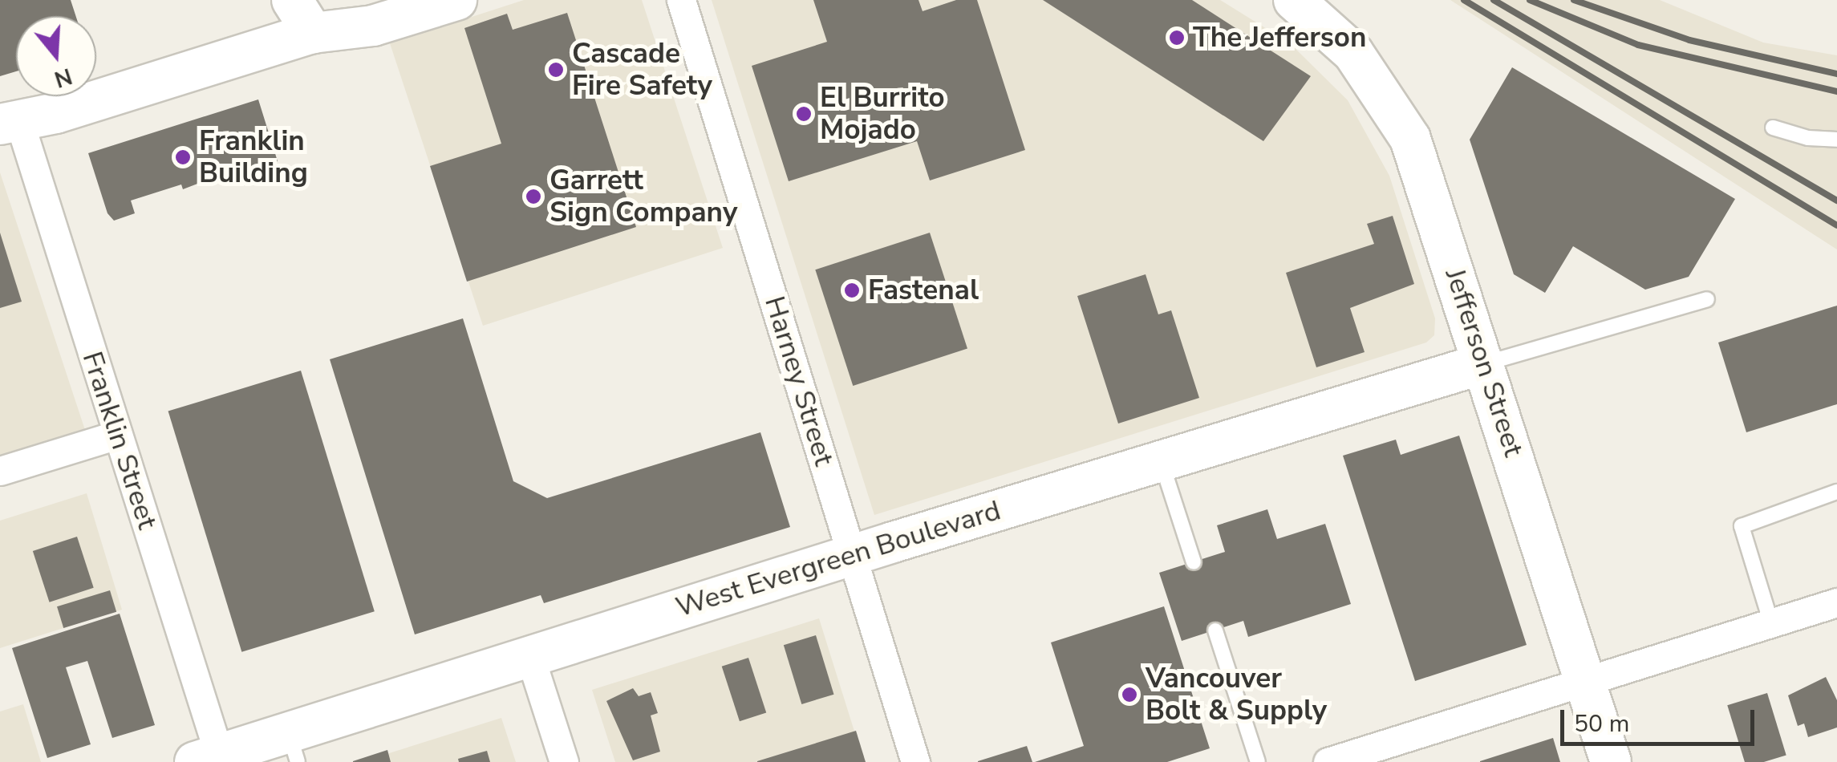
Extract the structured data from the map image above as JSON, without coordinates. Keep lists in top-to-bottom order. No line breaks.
{"streets":{"street":["Jefferson Street","Harney Street","Franklin Street","West Evergreen Boulevard"]},"crossings":[["Jefferson Street","West Evergreen Boulevard"],["Harney Street","West Evergreen Boulevard"],["Franklin Street","West Evergreen Boulevard"]],"places":["The Jefferson","Cascade Fire Safety","El Burrito Mojado","Franklin Building","Garrett Sign Company","Fastenal","Vancouver Bolt & Supply"],"scale_bar":"50 m","north":"bottom"}
